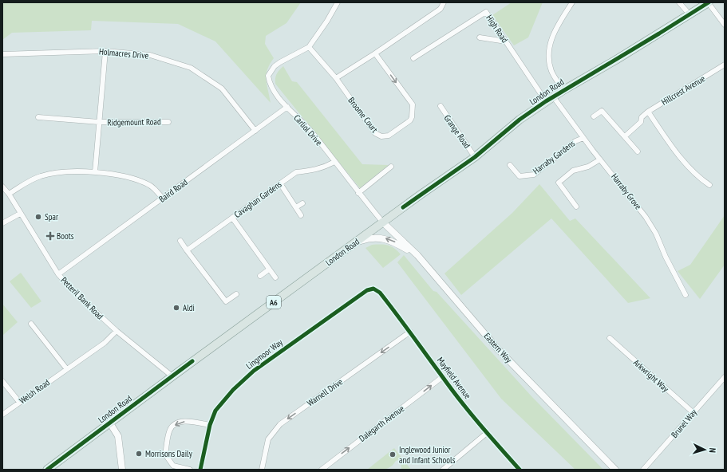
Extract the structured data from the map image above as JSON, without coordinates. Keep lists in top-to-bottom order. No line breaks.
{"streets":{"main road":["London Road","A6"],"street":["High Road","Holmacres Drive","Hillcrest Avenue","Broome Court","Ridgemount Road","Carliol Drive","Grange Road","Harraby Gardens","Baird Road","Harraby Grove","Cavaghan Gardens","Petteril Bank Road","Eastern Way","Lingmoor Way","Arkwright Way","Mayfield Avenue","Welsh Road","Warnell Drive","Dalegarth Avenue","Brunel Way"]},"crossings":[["High Road","London Road"],["Holmacres Drive","Ridgemount Road"],["Holmacres Drive","Baird Road"],["London Road","Carliol Drive"],["London Road","Grange Road"],["London Road","Harraby Grove"],["London Road","Petteril Bank Road"],["London Road","Eastern Way"],["Carliol Drive","Baird Road"],["Carliol Drive","Cavaghan Gardens"],["Carliol Drive","Eastern Way"],["Harraby Gardens","Harraby Grove"],["Baird Road","Petteril Bank Road"],["Petteril Bank Road","Welsh Road"],["Lingmoor Way","Mayfield Avenue"],["Arkwright Way","Brunel Way"],["Mayfield Avenue","Warnell Drive"],["Mayfield Avenue","Dalegarth Avenue"]],"one_way":["Warnell Drive","Dalegarth Avenue"],"places":{"other":["Spar","Aldi","Morrisons Daily","Inglewood Junior and Infant Schools"],"health":["Boots"]},"north":"right"}
